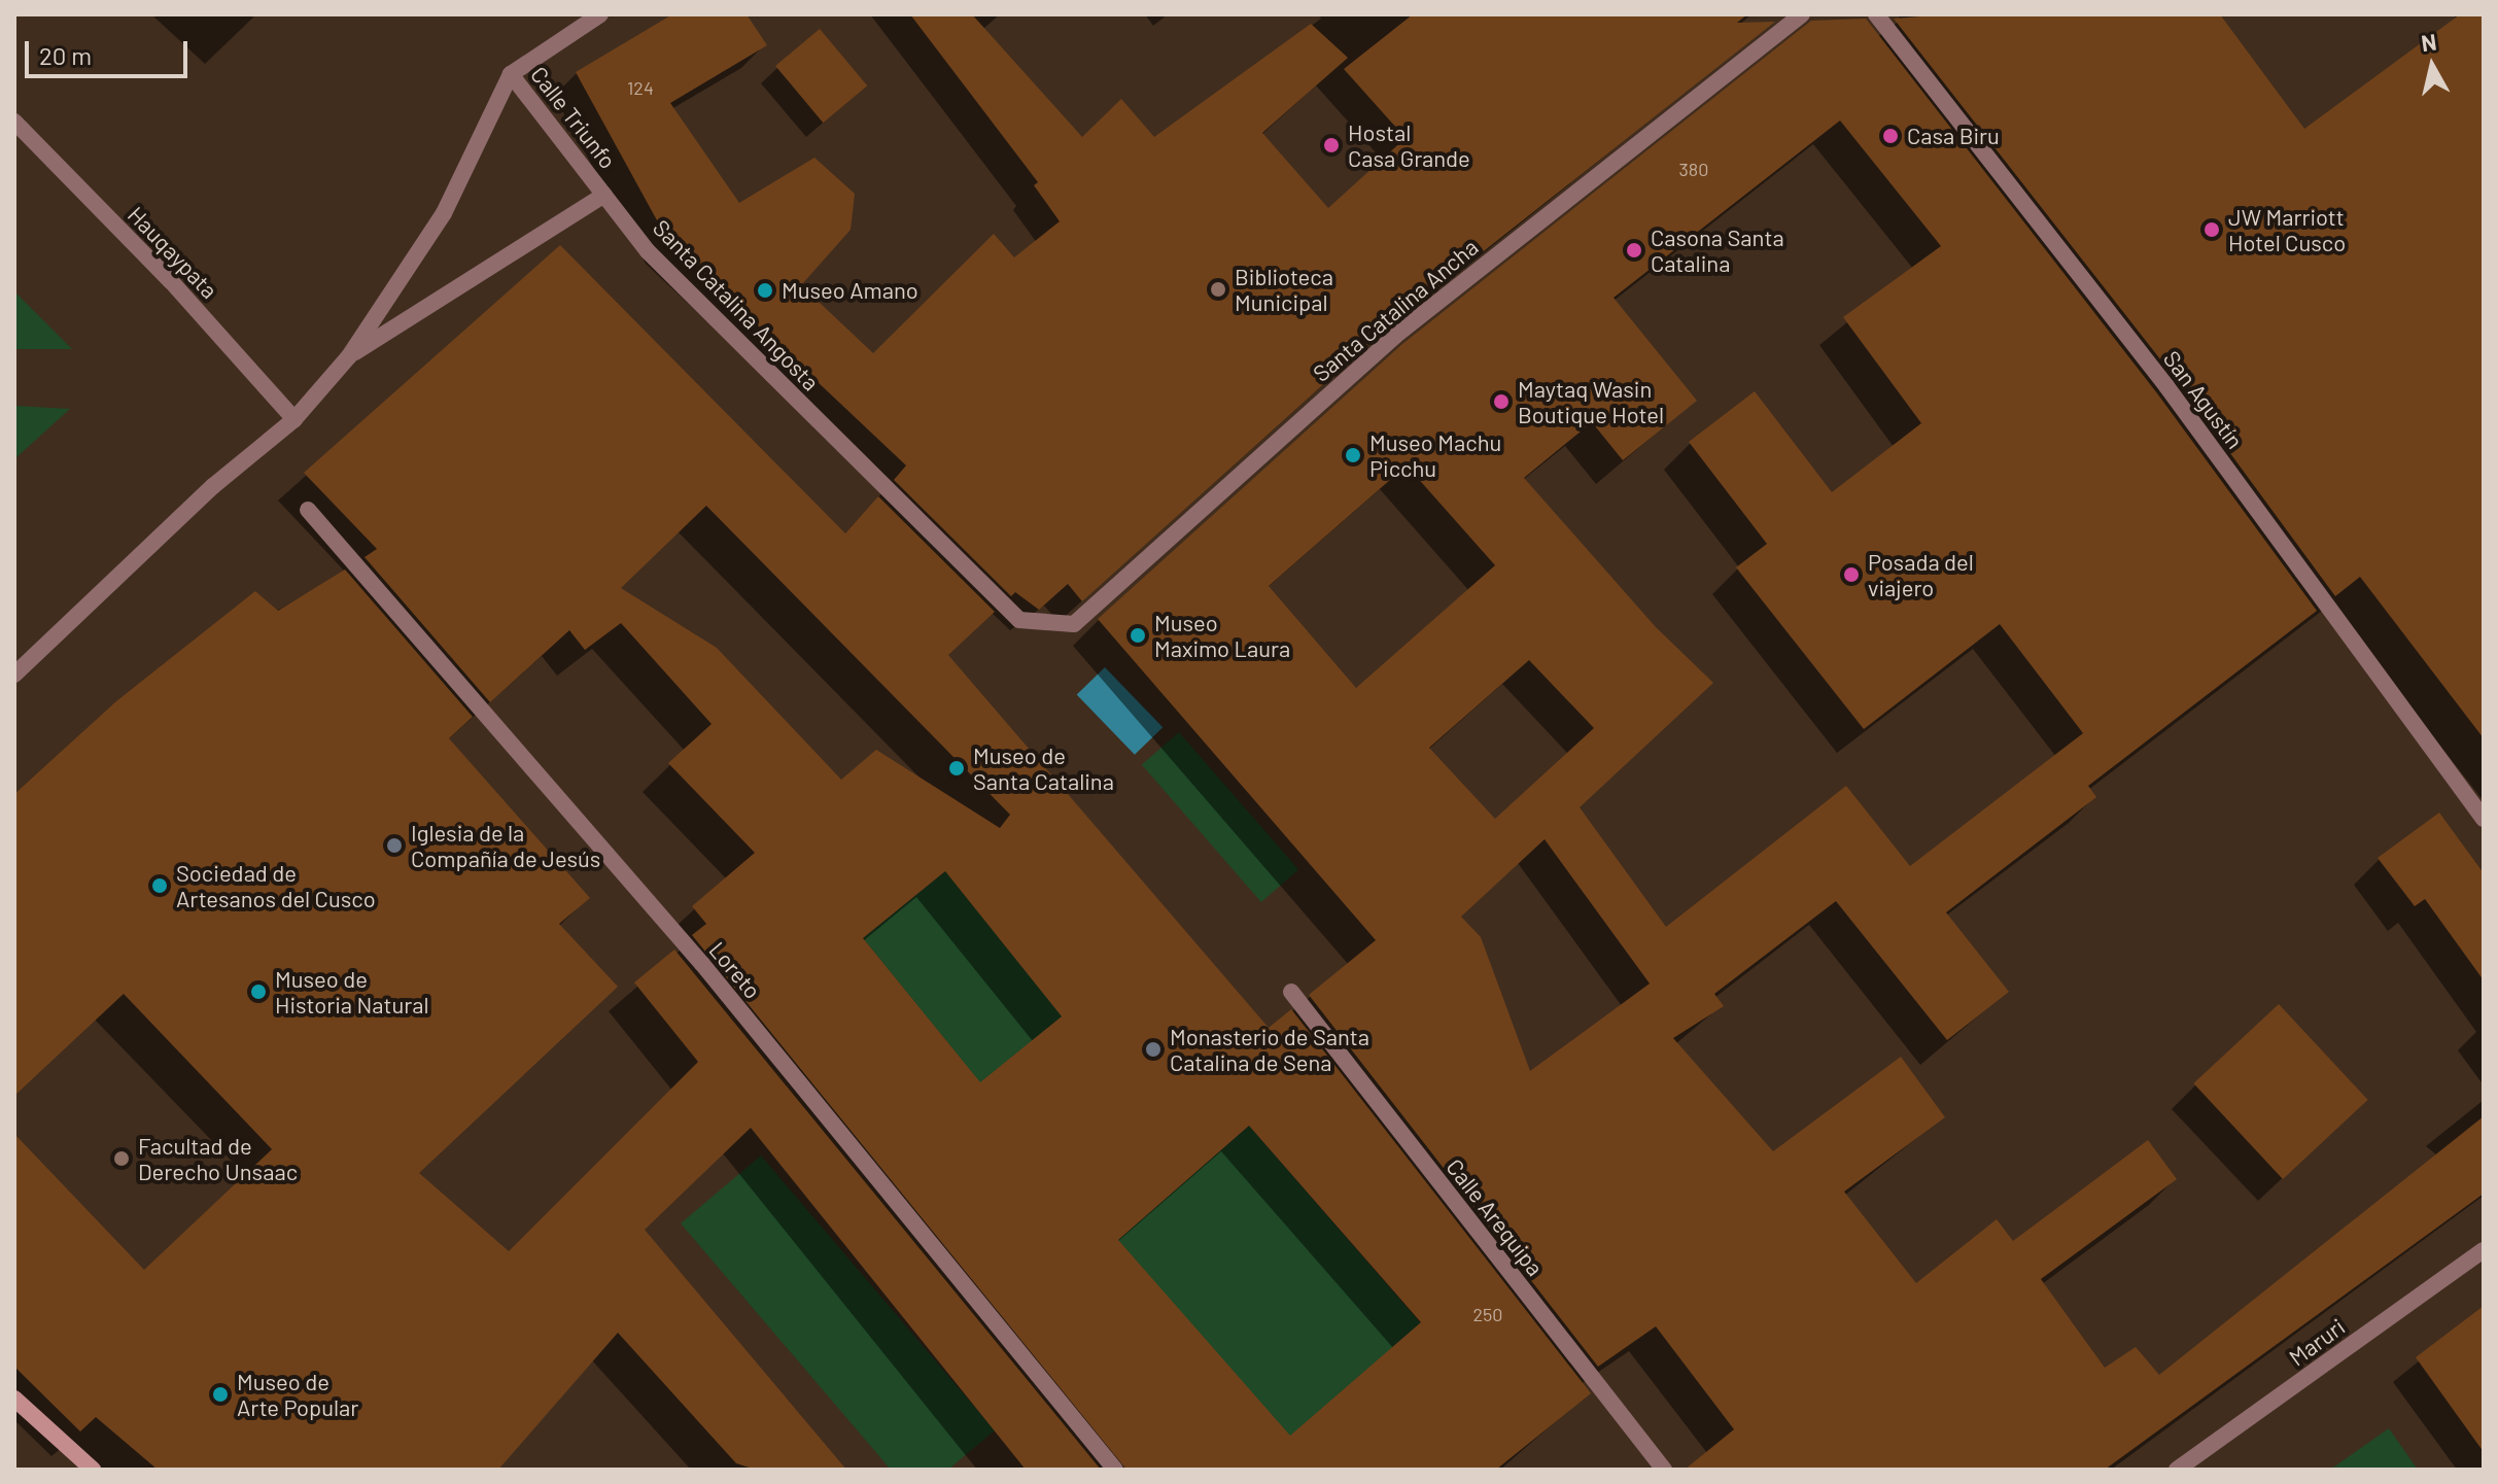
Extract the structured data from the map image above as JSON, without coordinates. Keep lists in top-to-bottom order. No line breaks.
{"streets":{"street":["Calle Triunfo","Hauqaypata","Santa Catalina Angosta","Santa Catalina Ancha","San Agustín","Loreto","Calle Arequipa","Maruri"]},"crossings":[["Calle Triunfo","Santa Catalina Angosta"],["Santa Catalina Angosta","Santa Catalina Ancha"]],"places":["Casa Biru","Hostal Casa Grande","JW Marriott Hotel Cusco","Casona Santa Catalina","Biblioteca Municipal","Museo Amano","Maytaq Wasin Boutique Hotel","Museo Machu Picchu","Posada del viajero","Museo Maximo Laura","Museo de Santa Catalina","Iglesia de la Compañía de Jesús","Sociedad de Artesanos del Cusco","Museo de Historia Natural","Monasterio de Santa Catalina de Sena","Facultad de Derecho Unsaac","Museo de Arte Popular"],"house_numbers":["124","380","250"],"scale_bar":"20 m","north":"top"}
